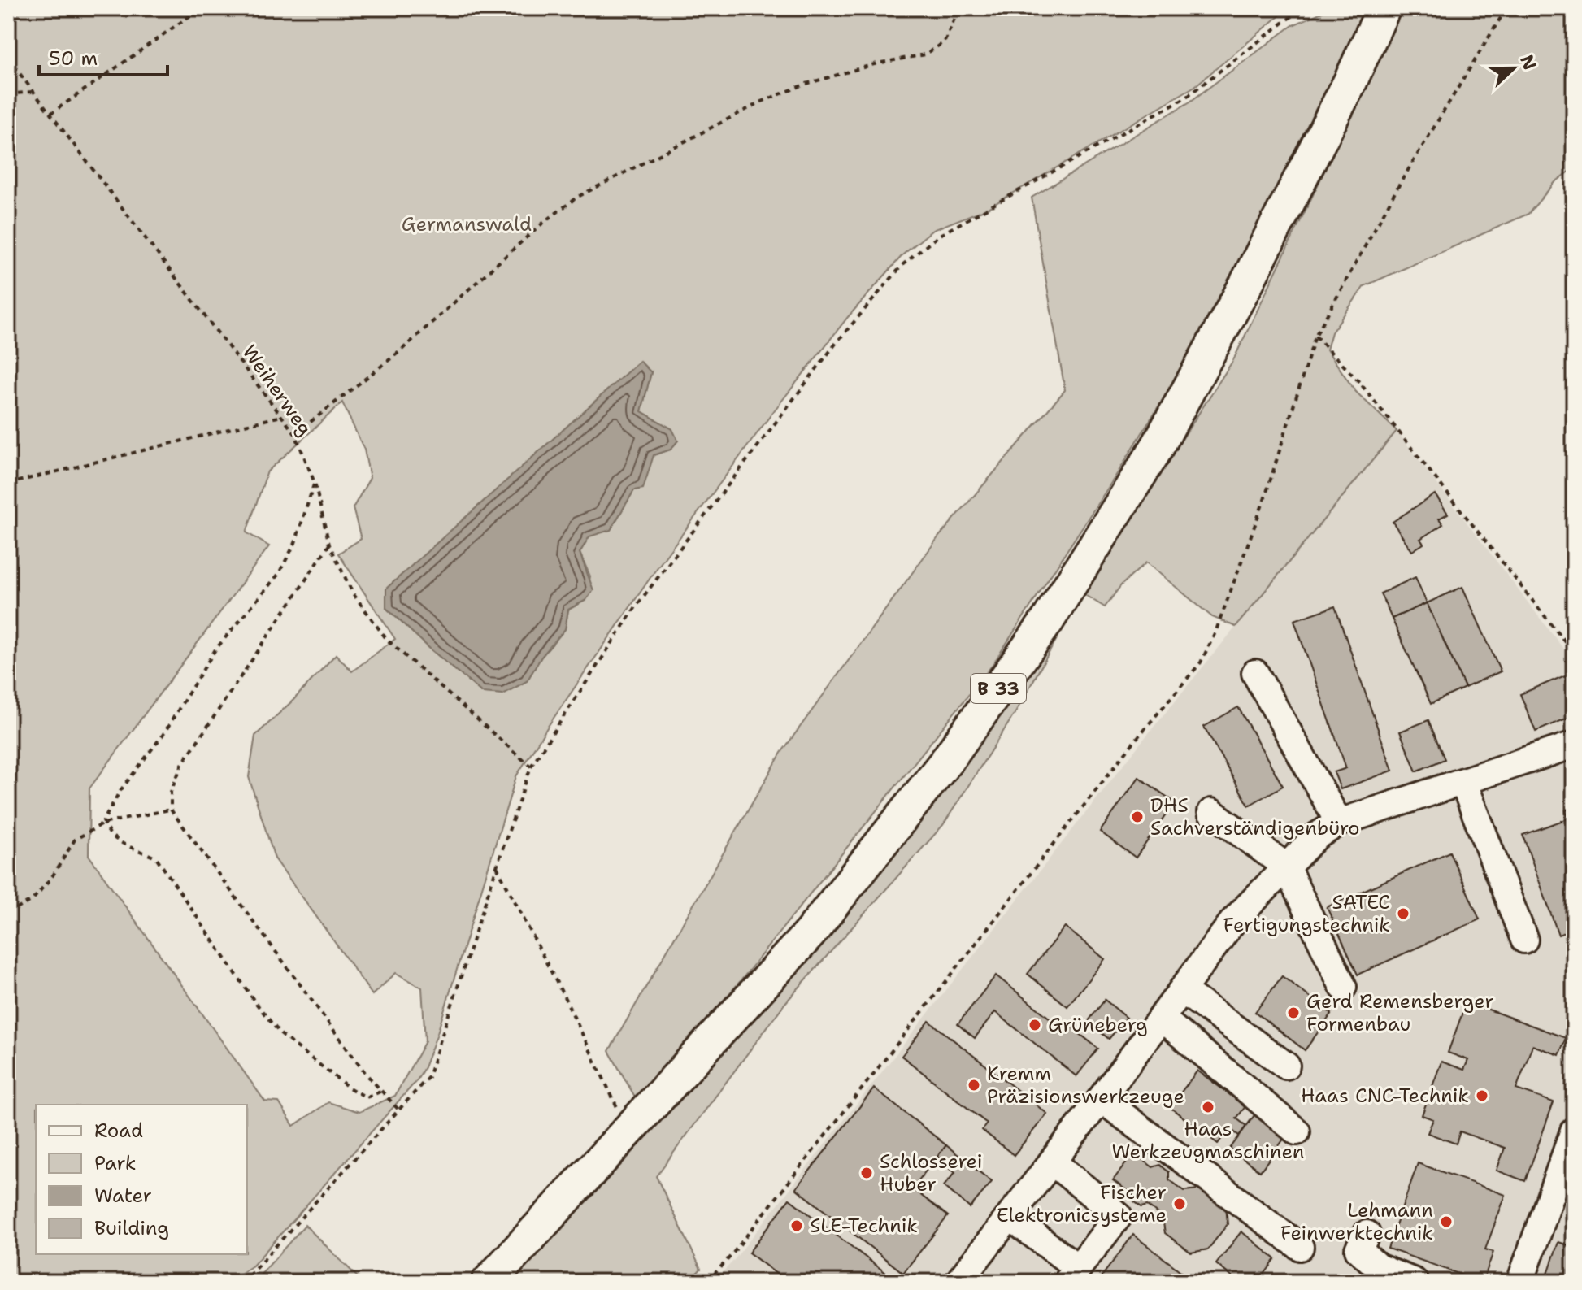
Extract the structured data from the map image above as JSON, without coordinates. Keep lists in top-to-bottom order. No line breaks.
{"streets":{"main road":["B 33"],"path":["Weiherweg"]},"parks":["Germanswald"],"places":["DHS Sachverständigenbüro","SATEC Fertigungstechnik","Gerd Remensberger Formenbau","Grüneberg","Kremm Präzisionswerkzeuge","Haas CNC-Technik","Haas Werkzeugmaschinen","Schlosserei Huber","Fischer Elektronicsysteme","Lehmann Feinwerktechnik","SLE-Technik"],"legend":["Road","Park","Water","Building"],"scale_bar":"50 m","north":"right"}
